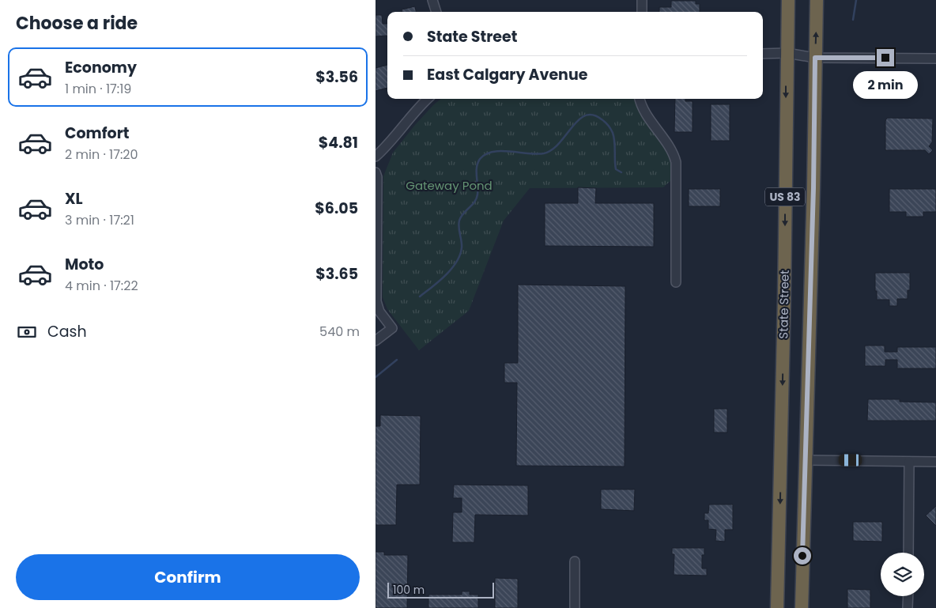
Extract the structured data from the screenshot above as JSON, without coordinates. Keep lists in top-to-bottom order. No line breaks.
{"streets":{"highway":["US 83","State Street"]},"parks":["Gateway Pond"],"scale_bar":"100 m","page":{"heading":"Choose a ride","banner":["State Street","East Calgary Avenue"],"list":[{"name":"Economy","note":"1 min · 17:19","value":"$3.56"},{"name":"Comfort","note":"2 min · 17:20","value":"$4.81"},{"name":"XL","note":"3 min · 17:21","value":"$6.05"},{"name":"Moto","note":"4 min · 17:22","value":"$3.65"}],"bubble":"2 min","pay":["Cash","540 m"],"buttons":"Confirm","scale":"100 m"}}
